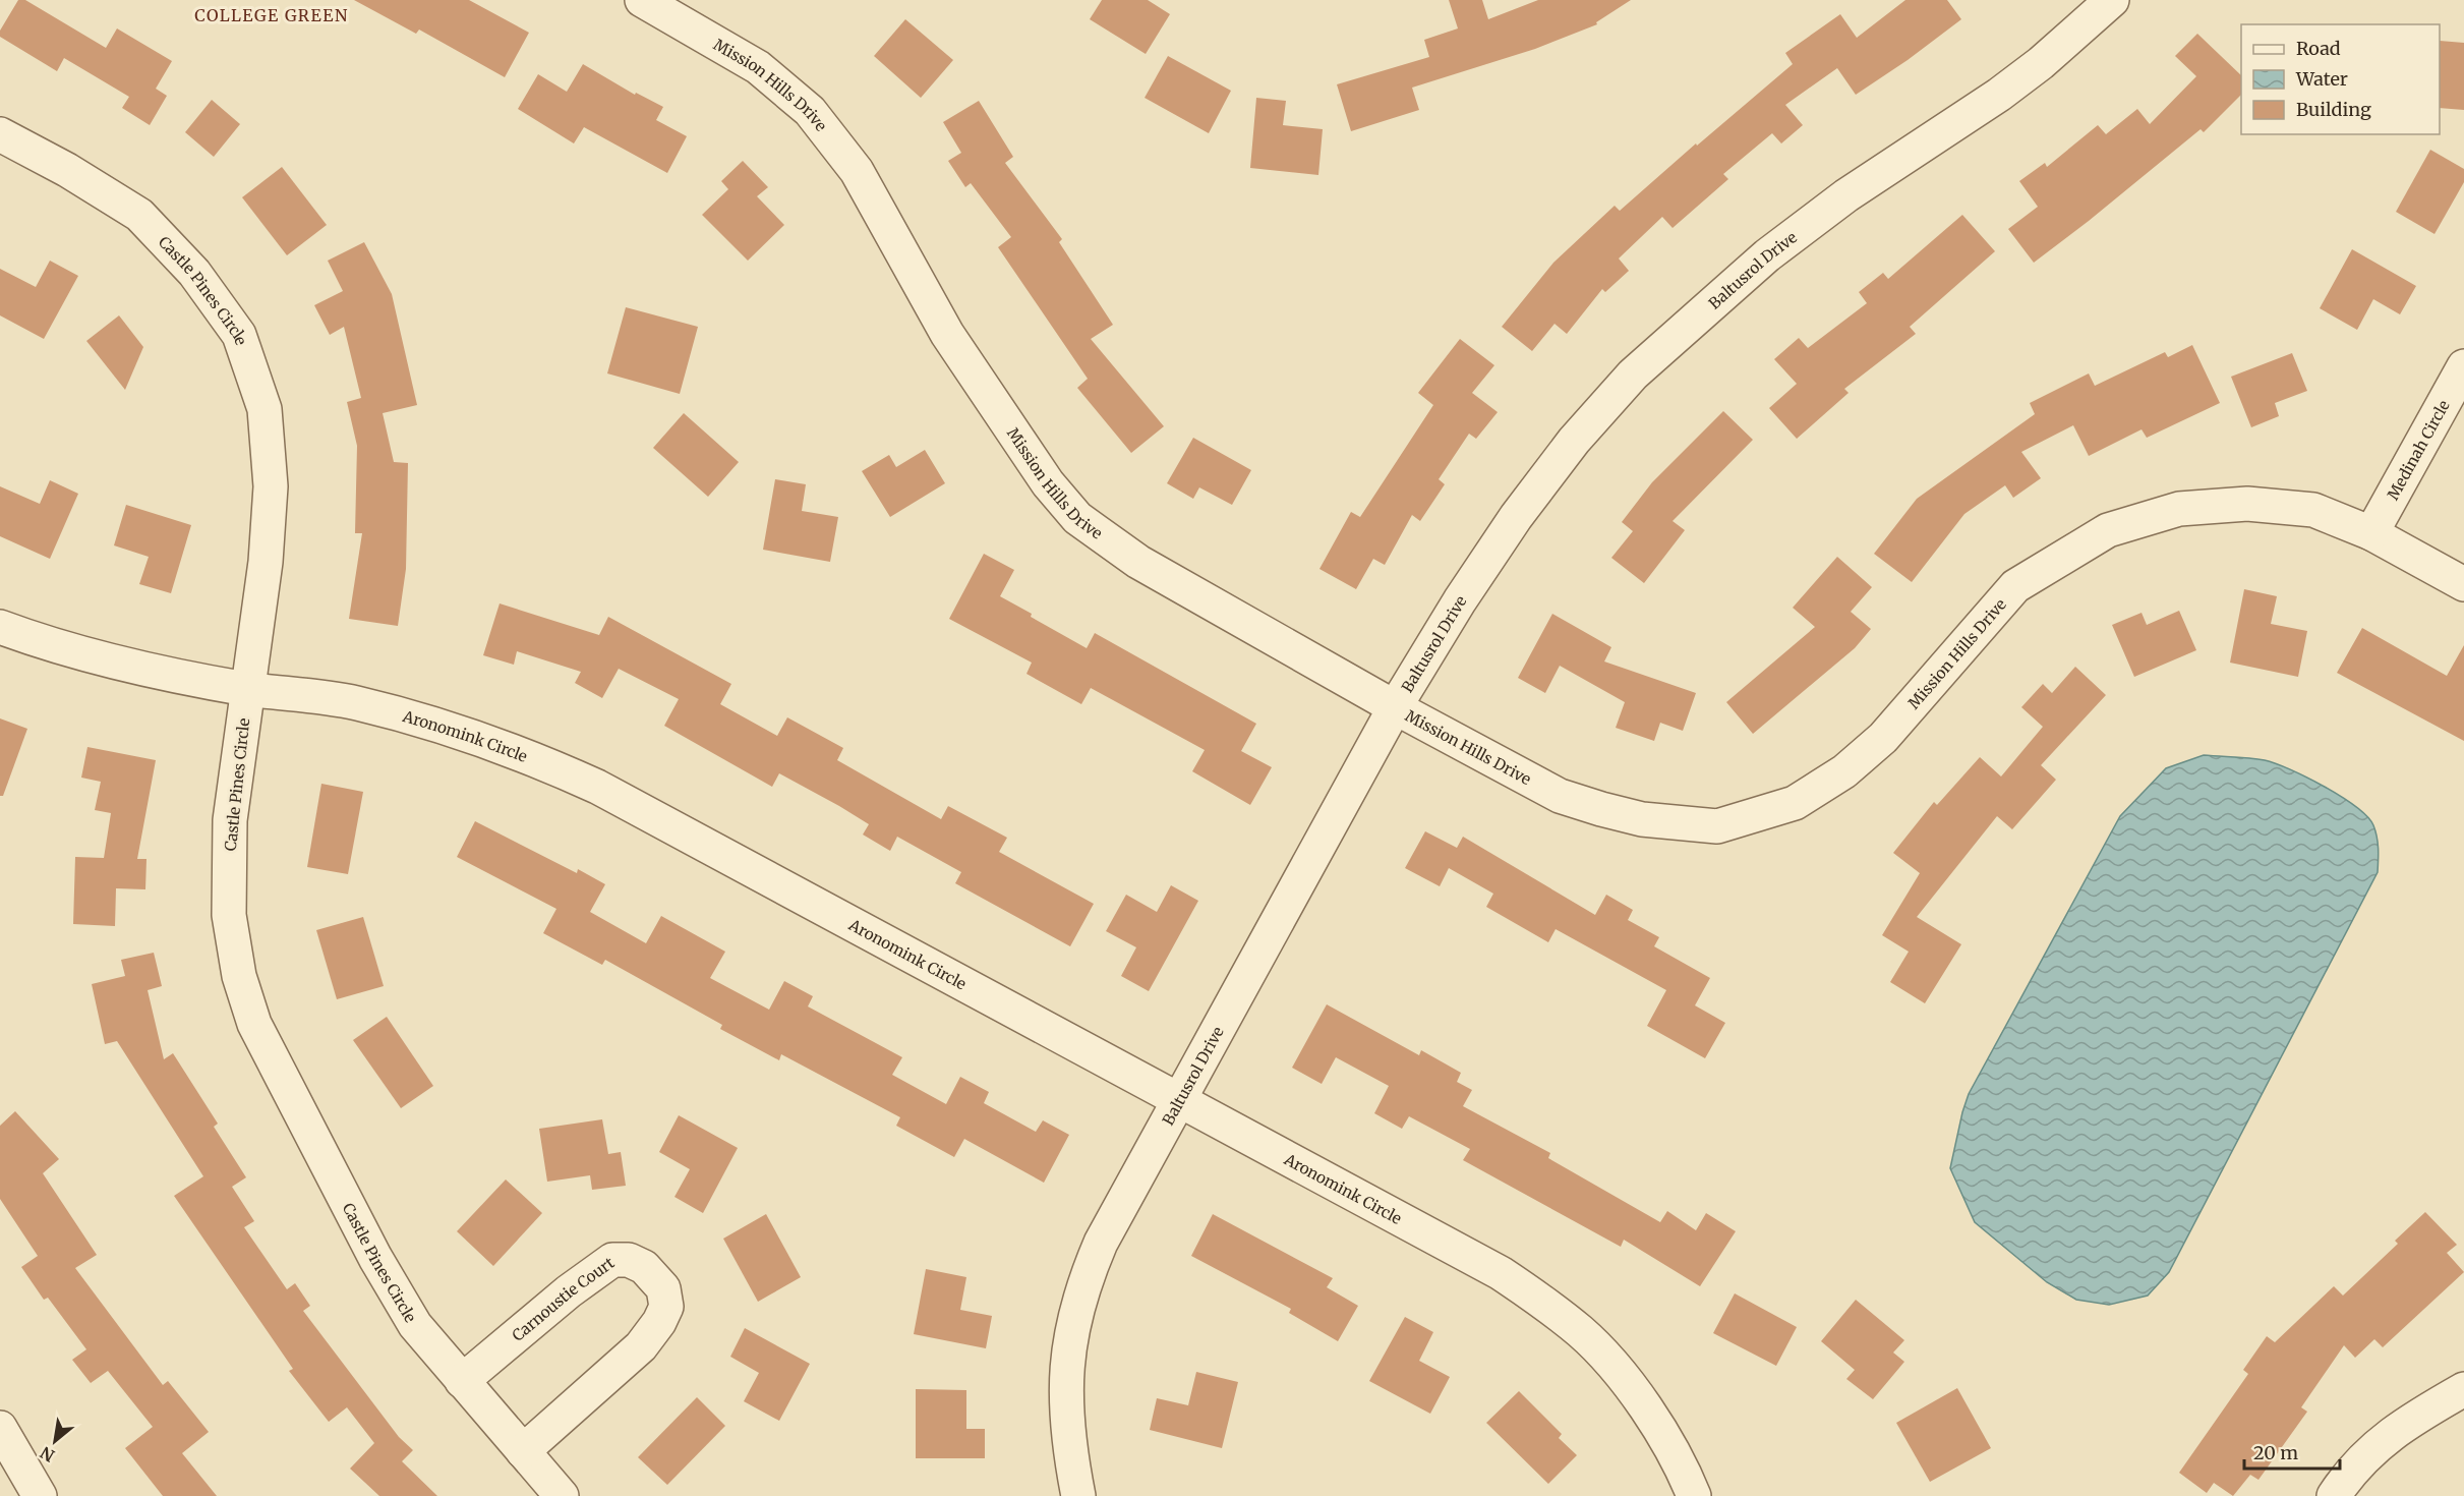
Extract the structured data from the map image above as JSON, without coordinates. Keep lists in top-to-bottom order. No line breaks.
{"streets":{"street":["Mission Hills Drive","Baltusrol Drive","Castle Pines Circle","Medinah Circle","Aronomink Circle","Carnoustie Court"]},"crossings":[["Mission Hills Drive","Baltusrol Drive"],["Mission Hills Drive","Medinah Circle"],["Baltusrol Drive","Aronomink Circle"],["Castle Pines Circle","Aronomink Circle"],["Castle Pines Circle","Carnoustie Court"]],"districts":["COLLEGE GREEN"],"legend":["Road","Water","Building"],"scale_bar":"20 m","north":"bottom left"}
